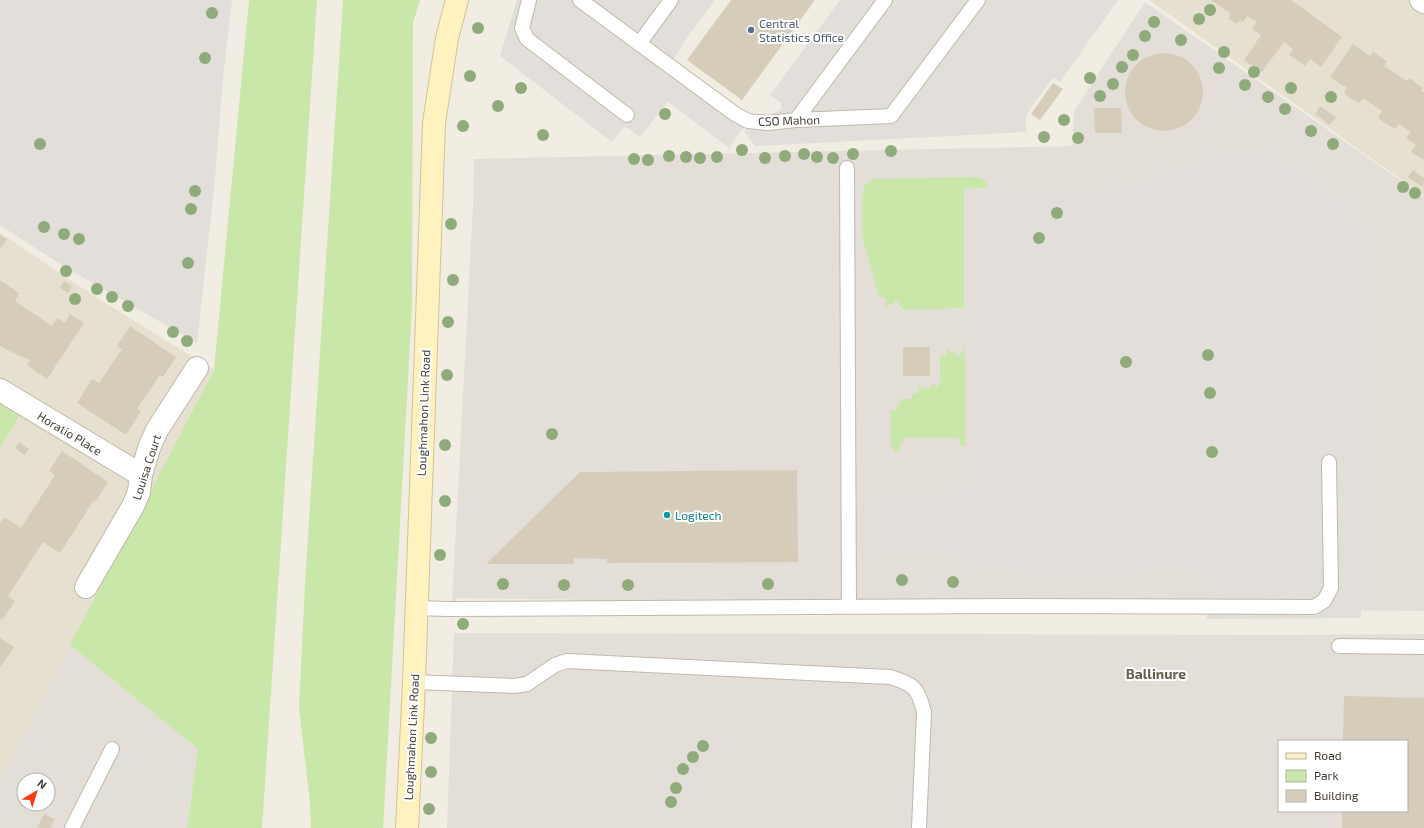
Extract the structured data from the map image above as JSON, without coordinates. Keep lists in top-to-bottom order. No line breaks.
{"streets":{"main road":["Loughmahon Link Road"],"street":["Horatio Place","Louisa Court"],"lane":["CSO Mahon"]},"crossings":[["Horatio Place","Louisa Court"]],"districts":["Ballinure"],"places":["Central Statistics Office","Logitech"],"legend":["Road","Park","Building"],"north":"top right"}
